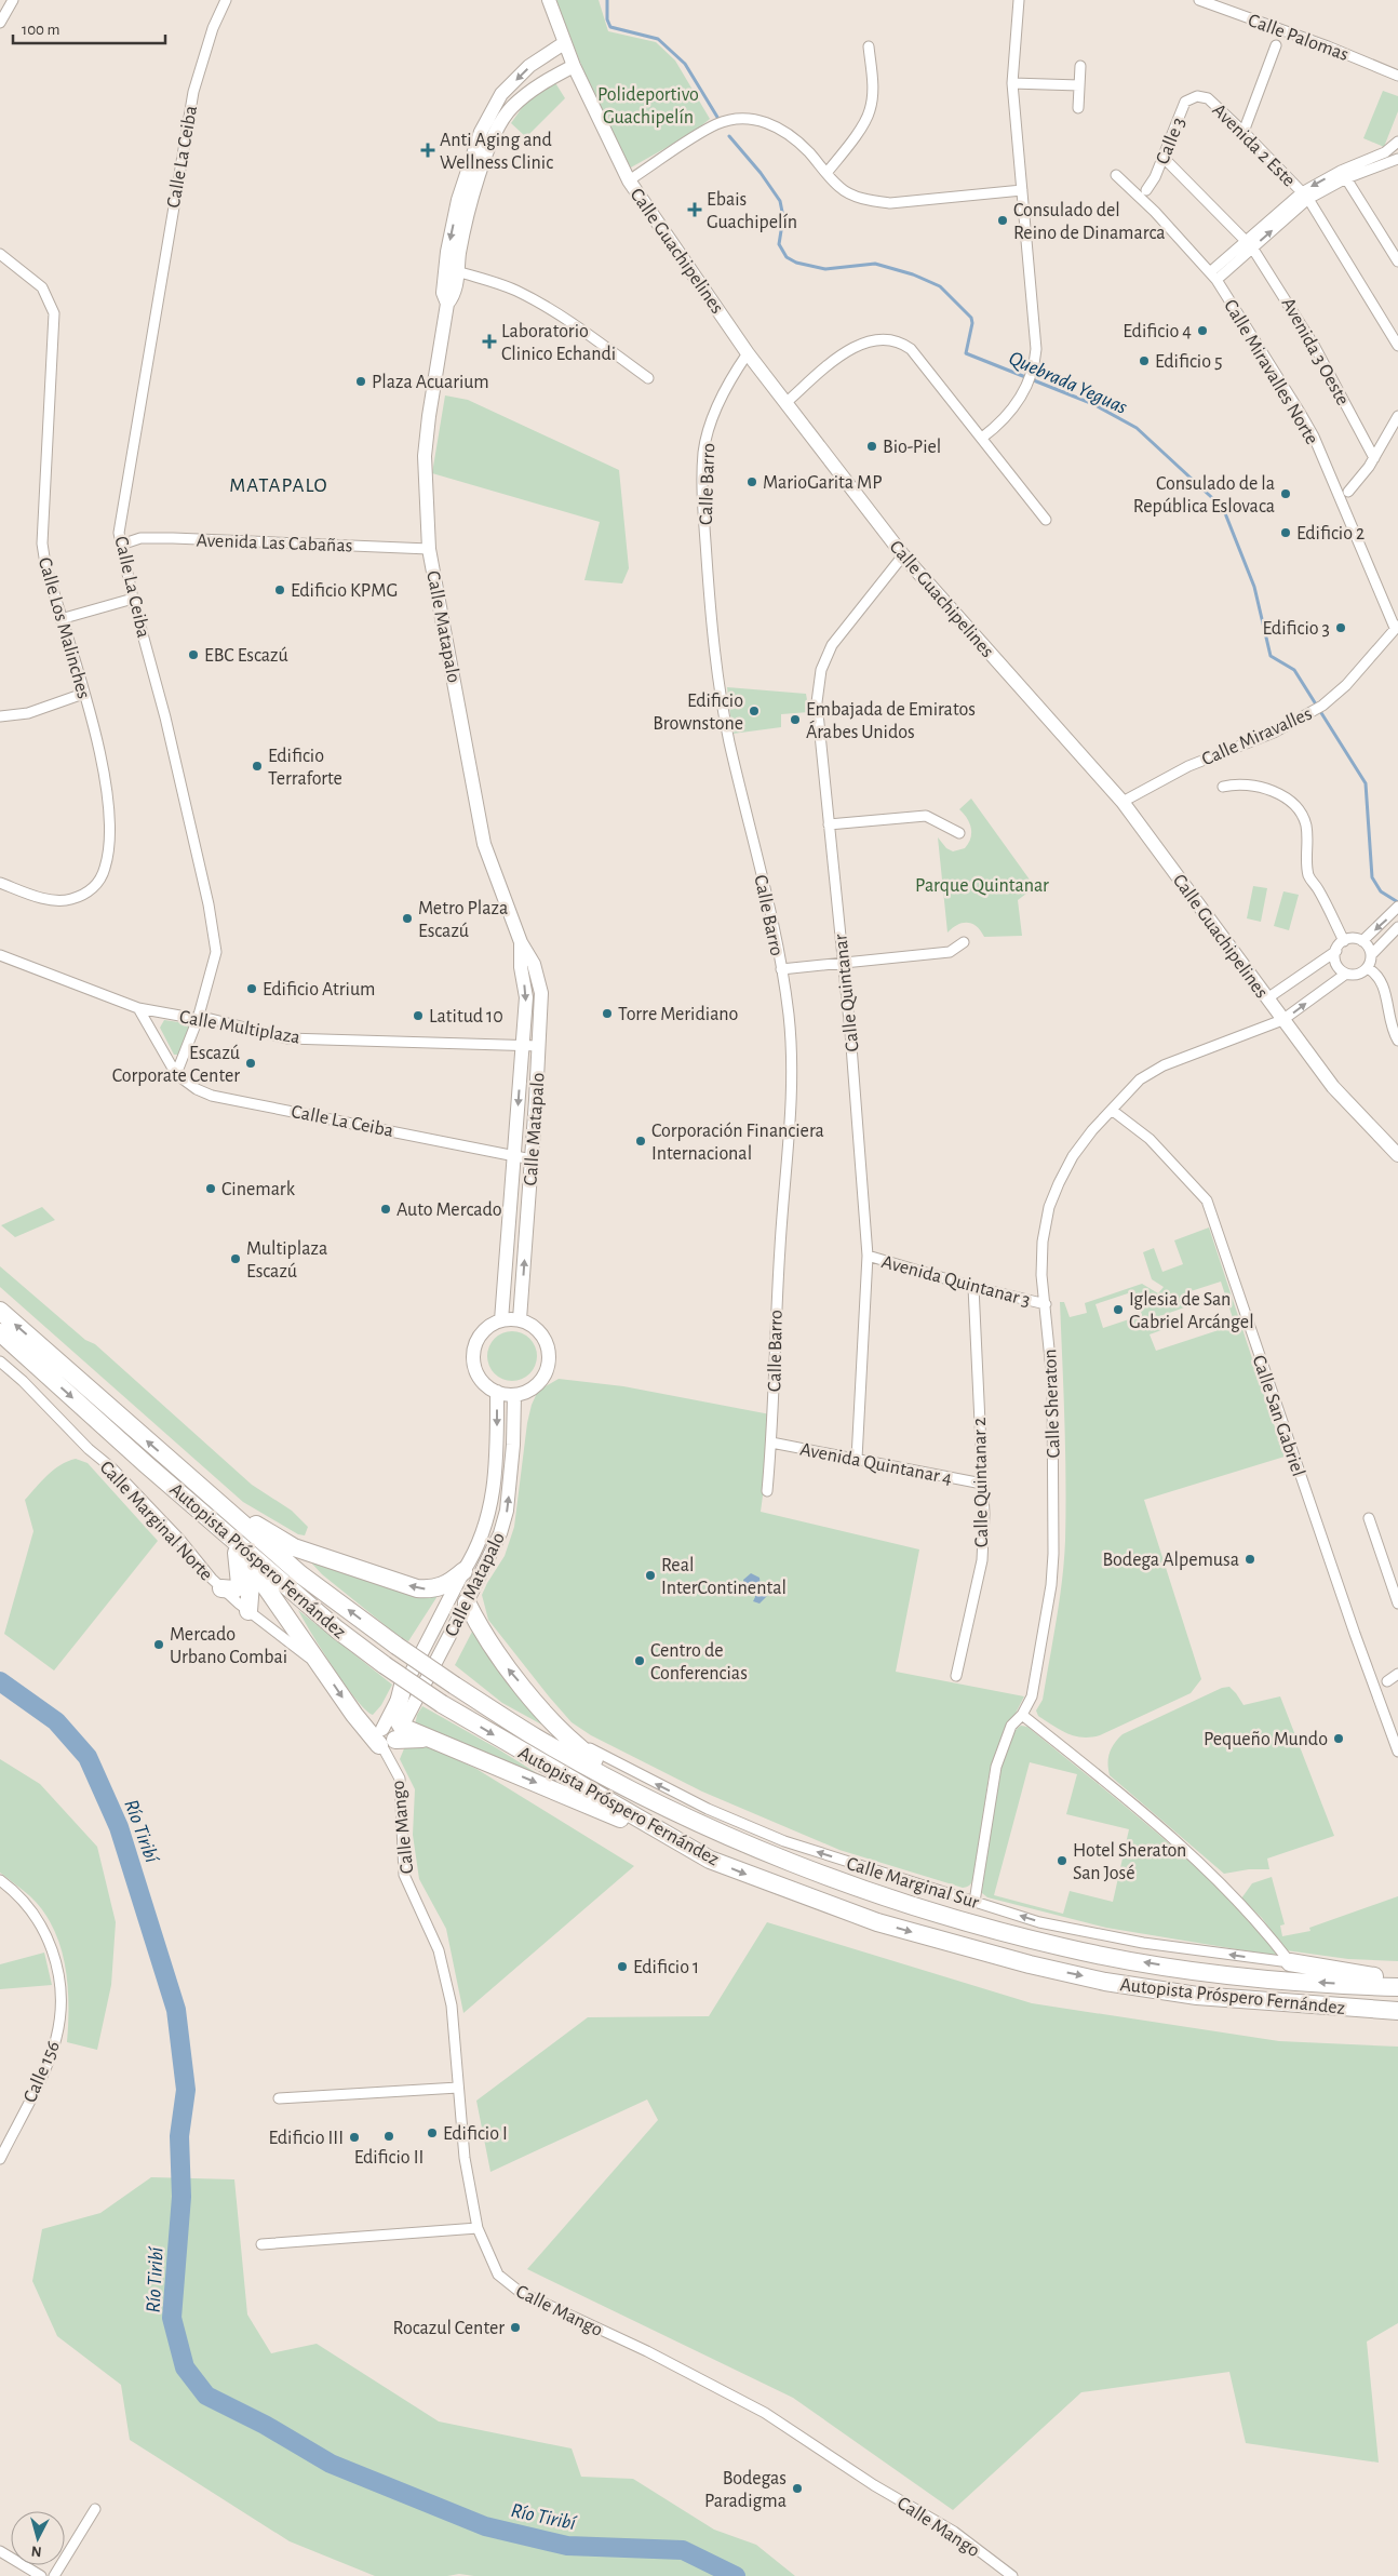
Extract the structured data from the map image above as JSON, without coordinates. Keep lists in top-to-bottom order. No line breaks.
{"streets":{"highway":["Autopista Próspero Fernández"],"street":["Calle Palomas","Calle 3","Avenida 2 Este","Calle La Ceiba","Calle Guachipelines","Avenida 3 Oeste","Calle Miravalles Norte","Calle Barro","Avenida Las Cabañas","Calle Matapalo","Calle Los Malinches","Calle Miravalles","Calle Quintanar","Calle Multiplaza","Avenida Quintanar 3","Calle Sheraton","Calle San Gabriel","Avenida Quintanar 4","Calle Quintanar 2","Calle Marginal Norte","Calle Mango","Calle Marginal Sur","Calle 156"]},"crossings":[["Calle 3","Avenida 2 Este"],["Calle 3","Avenida 3 Oeste"],["Calle La Ceiba","Avenida Las Cabañas"],["Calle La Ceiba","Calle Matapalo"],["Calle La Ceiba","Calle Multiplaza"],["Calle Guachipelines","Calle Barro"],["Calle Guachipelines","Calle Matapalo"],["Calle Guachipelines","Calle Miravalles"],["Calle Guachipelines","Calle Quintanar"],["Calle Guachipelines","Calle Sheraton"],["Calle Miravalles Norte","Calle Miravalles"],["Calle Barro","Avenida Quintanar 4"],["Avenida Las Cabañas","Calle Matapalo"],["Calle Matapalo","Calle Multiplaza"],["Calle Matapalo","Calle Mango"],["Calle Quintanar","Avenida Quintanar 3"],["Calle Quintanar","Avenida Quintanar 4"],["Avenida Quintanar 3","Calle Sheraton"],["Avenida Quintanar 3","Calle Quintanar 2"],["Calle Sheraton","Calle San Gabriel"],["Calle Sheraton","Calle Marginal Sur"],["Avenida Quintanar 4","Calle Quintanar 2"]],"one_way":["Calle Marginal Sur"],"districts":["MATAPALO"],"water":["Quebrada Yeguas","Río Tiribí"],"parks":["Polideportivo Guachipelín","Parque Quintanar"],"places":{"health":["Anti Aging and Wellness Clinic","Ebais Guachipelín","Laboratorio Clinico Echandi"],"other":["Consulado del Reino de Dinamarca","Edificio 4","Edificio 5","Plaza Acuarium","Bio-Piel","MarioGarita MP","Consulado de la República Eslovaca","Edificio 2","Edificio KPMG","Edificio 3","EBC Escazú","Edificio Brownstone","Embajada de Emiratos Árabes Unidos","Edificio Terraforte","Metro Plaza Escazú","Edificio Atrium","Torre Meridiano","Latitud 10","Escazú Corporate Center","Corporación Financiera Internacional","Cinemark","Auto Mercado","Multiplaza Escazú","Iglesia de San Gabriel Arcángel","Bodega Alpemusa","Real InterContinental","Mercado Urbano Combai","Centro de Conferencias","Pequeño Mundo","Hotel Sheraton San José","Edificio 1","Edificio I","Edificio II","Edificio III","Rocazul Center","Bodegas Paradigma"]},"scale_bar":"100 m","north":"bottom"}
